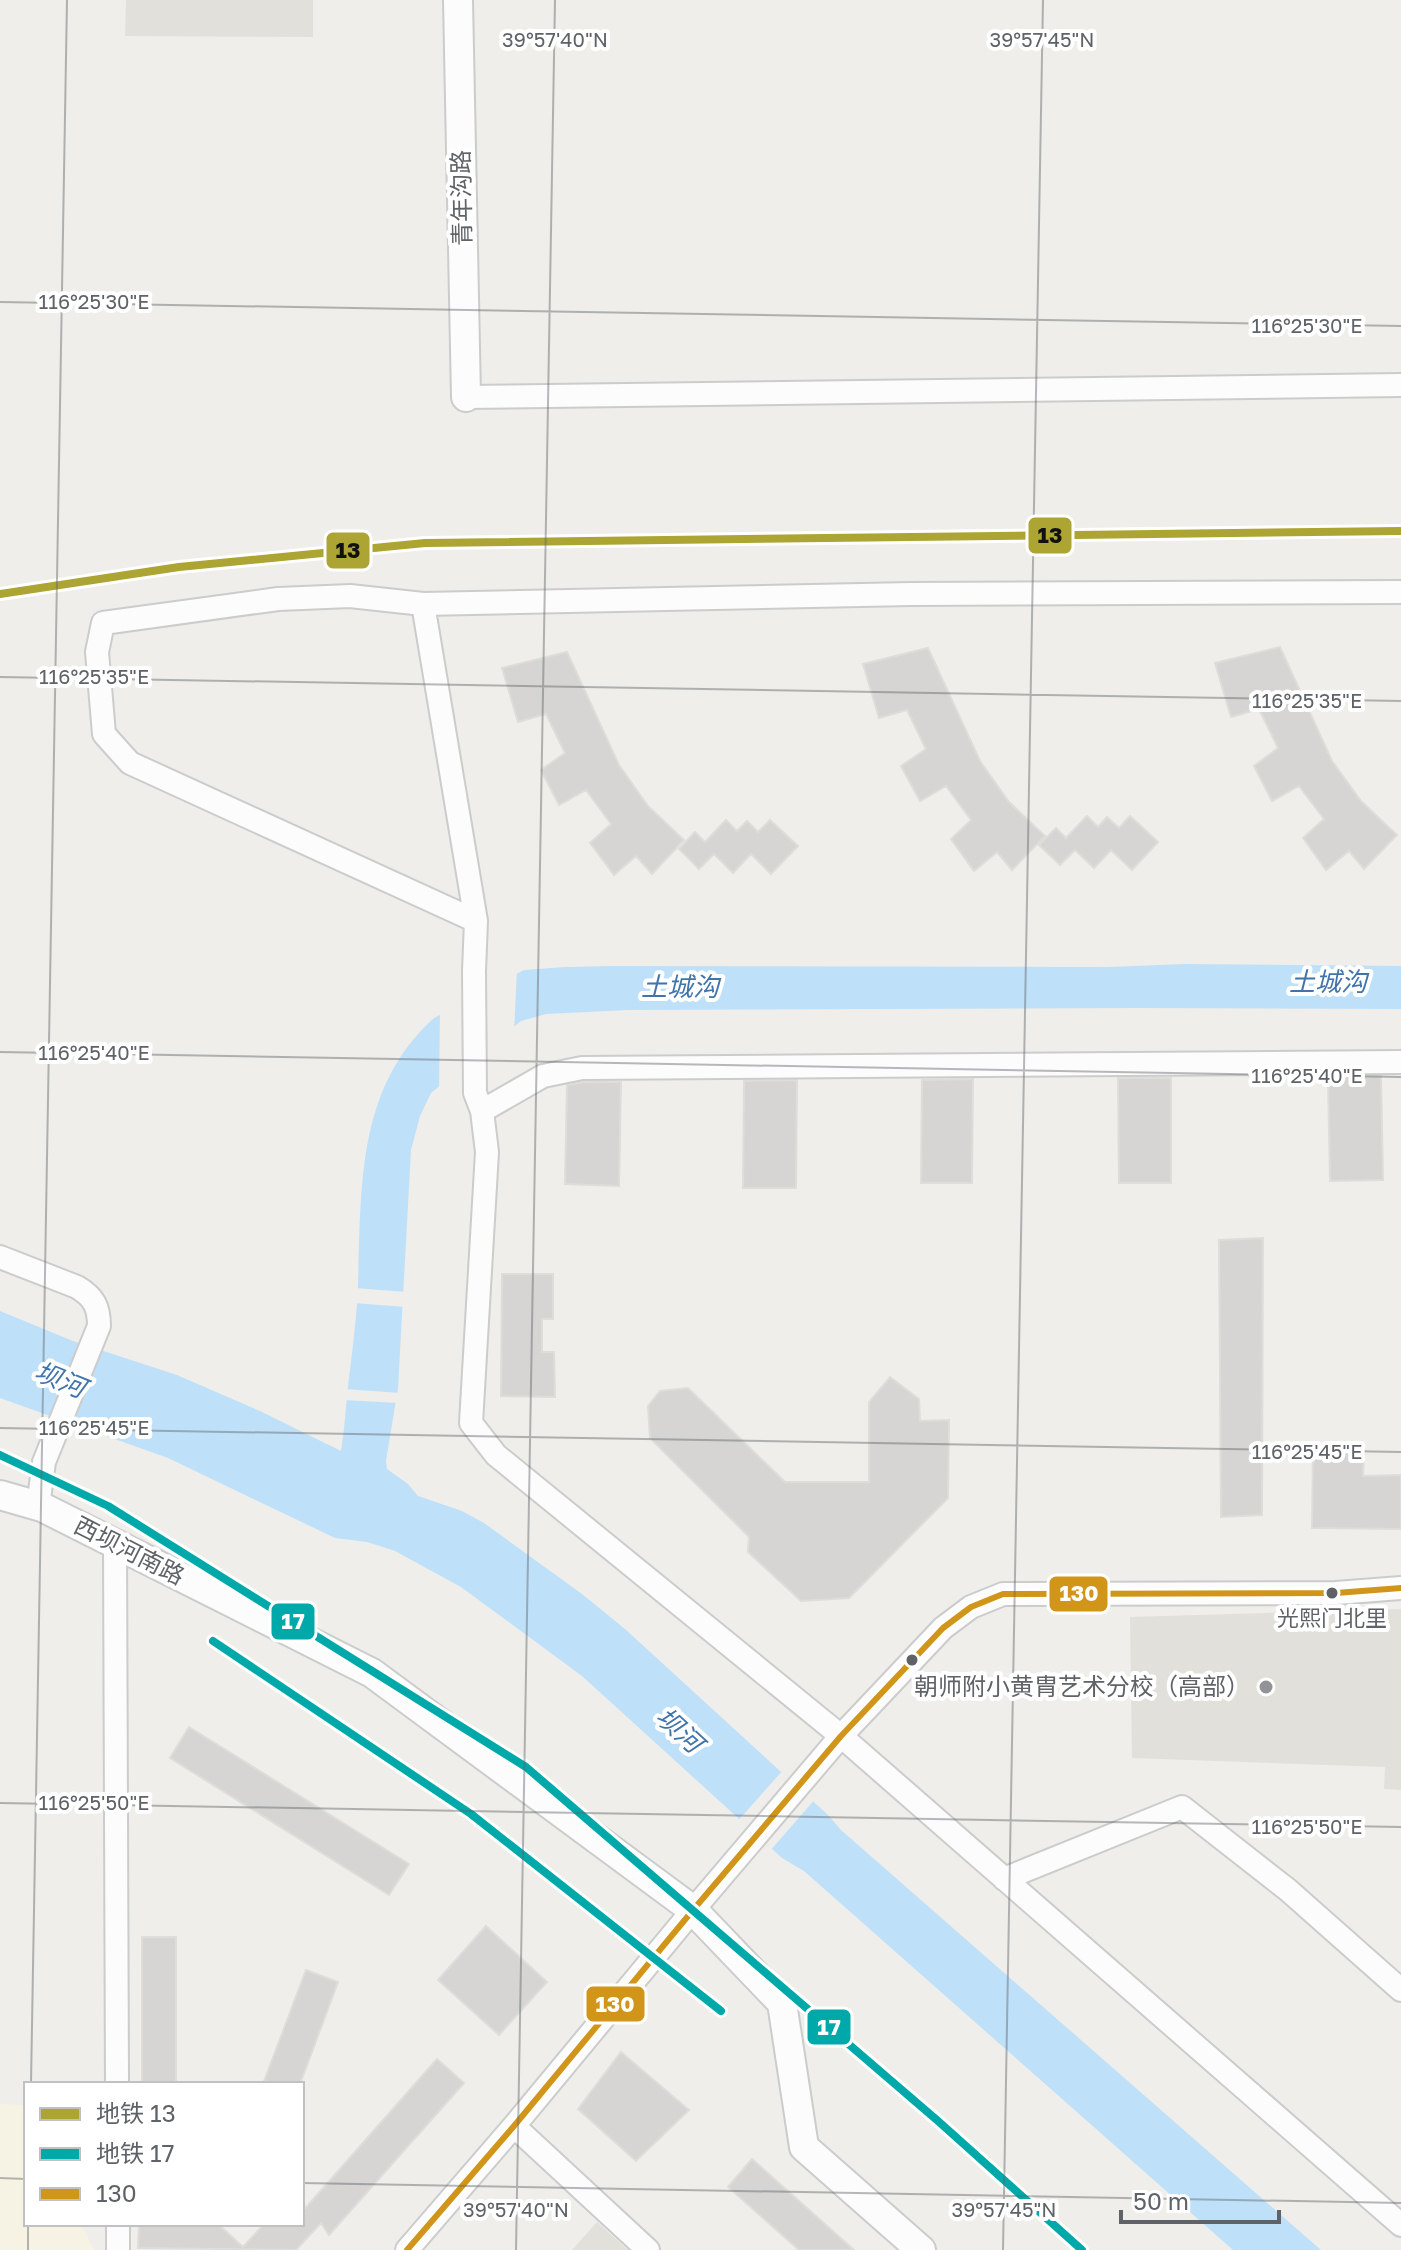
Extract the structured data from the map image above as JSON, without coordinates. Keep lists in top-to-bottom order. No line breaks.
{"streets":{"street":["青年沟路","西坝河南路"]},"water":["土城沟","坝河"],"places":["光熙门北里","朝师附小黄胄艺术分校（高部）"],"lines":["metro line 13","metro line 17","transit line 130"],"legend":["地铁 13","地铁 17","130"],"scale_bar":"50 m","coordinates":["39°57'40\"N","39°57'45\"N","116°25'30\"E","116°25'35\"E","116°25'40\"E","116°25'45\"E","116°25'50\"E"]}
